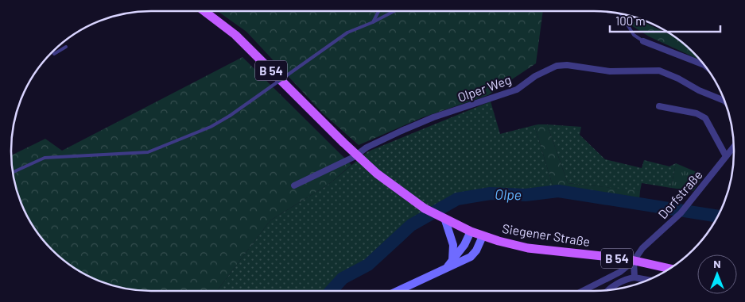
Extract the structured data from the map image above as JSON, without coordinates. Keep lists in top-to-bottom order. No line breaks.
{"streets":{"main road":["B 54","Siegener Straße"],"street":["Olper Weg","Dorfstraße"]},"crossings":[["B 54","Siegener Straße"],["Dorfstraße","Siegener Straße"]],"water":["Olpe"],"scale_bar":"100 m","north":"top"}
